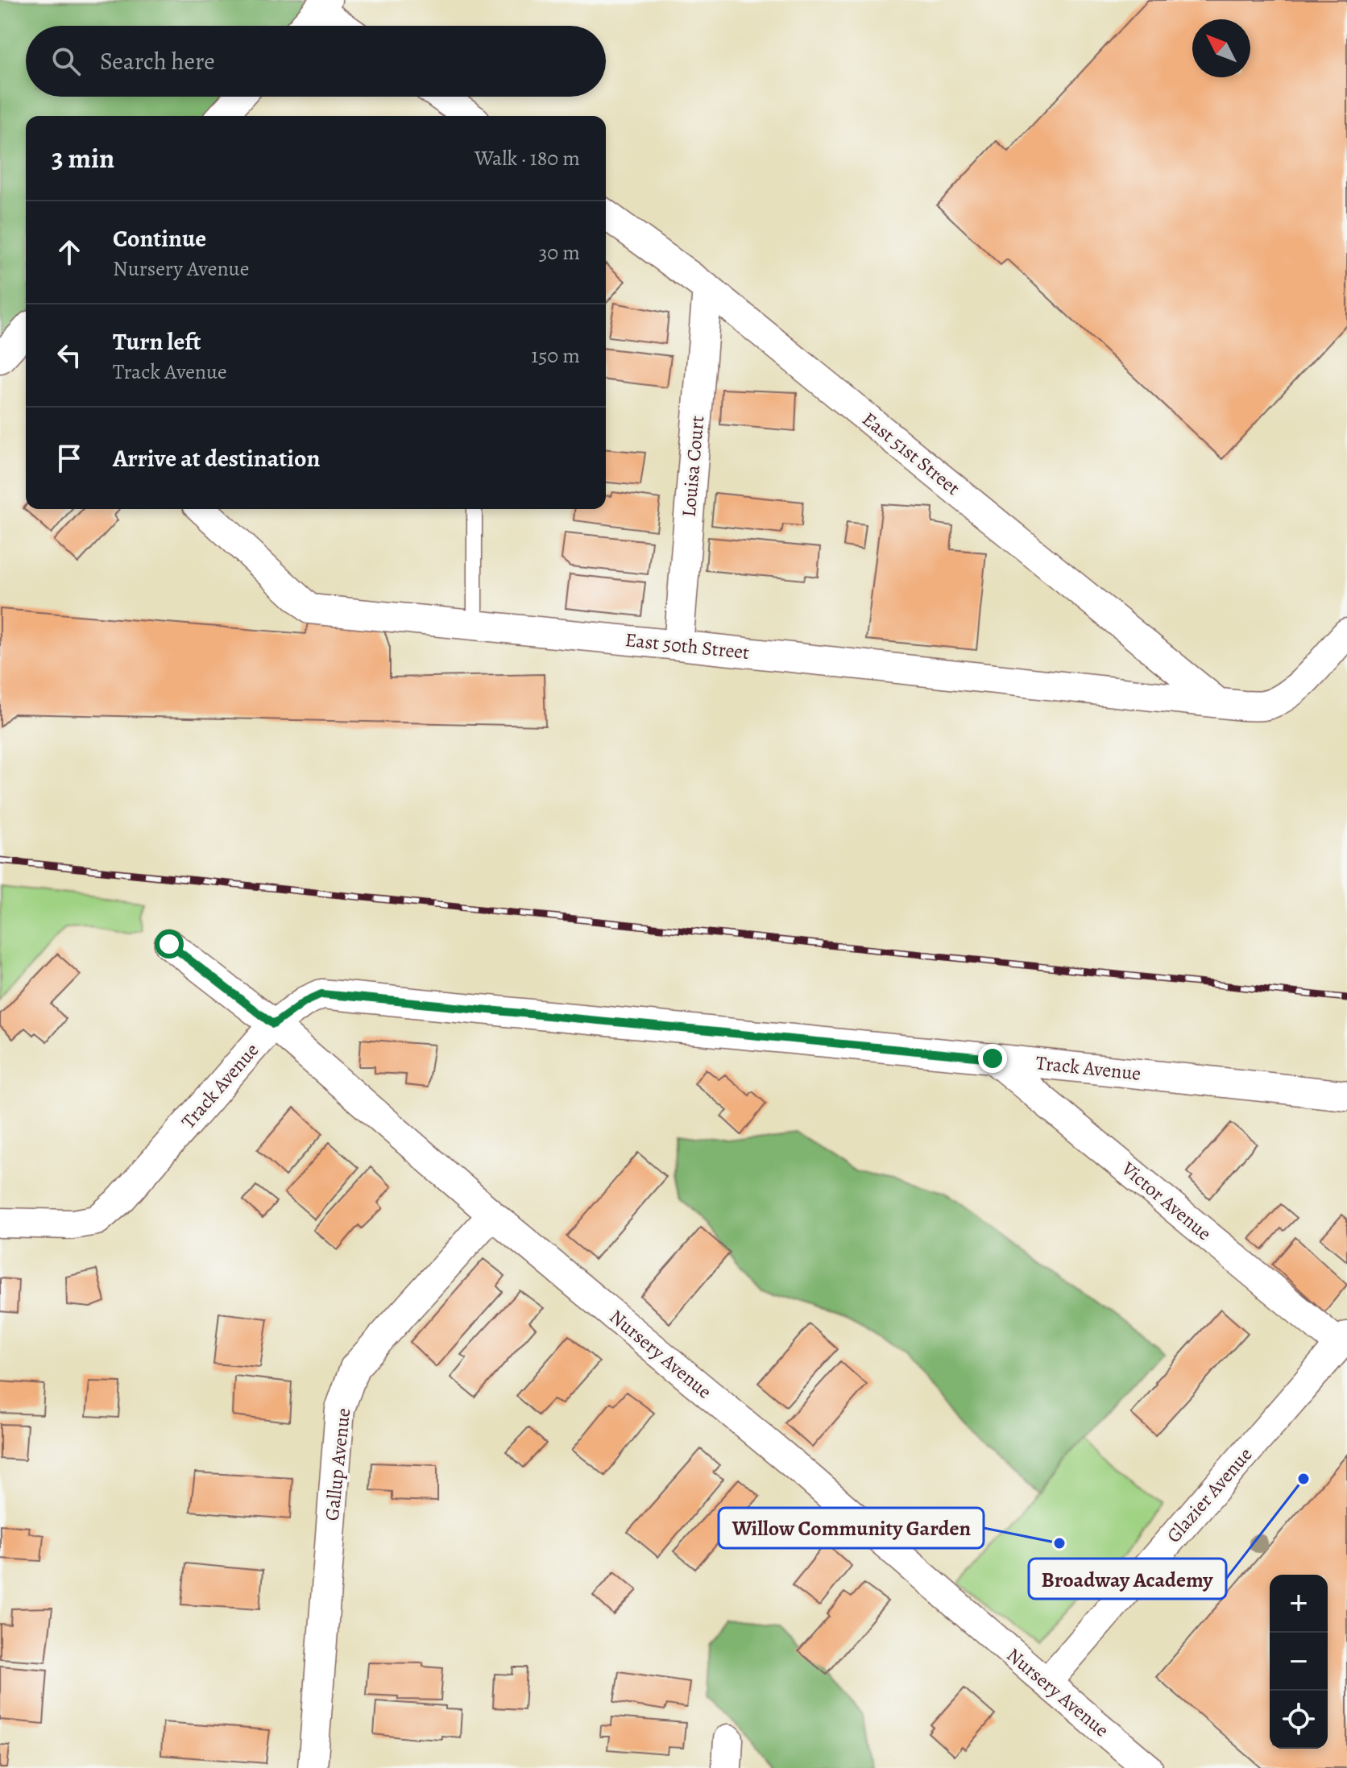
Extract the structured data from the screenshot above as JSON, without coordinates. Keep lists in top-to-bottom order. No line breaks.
{"streets":{"street":["East 51st Street","Louisa Court","East 50th Street","Track Avenue","Victor Avenue","Nursery Avenue","Gallup Avenue","Glazier Avenue"]},"crossings":[["East 51st Street","Louisa Court"],["East 51st Street","East 50th Street"],["Louisa Court","East 50th Street"],["Track Avenue","Victor Avenue"],["Track Avenue","Nursery Avenue"],["Victor Avenue","Glazier Avenue"],["Nursery Avenue","Gallup Avenue"],["Nursery Avenue","Glazier Avenue"]],"places":["Broadway Academy","Willow Community Garden"],"north":"top left","page":{"search":"Search here","heading":["3 min","Walk · 180 m"],"list":[["Continue","Nursery Avenue","30 m"],["Turn left","Track Avenue","150 m"],"Arrive at destination"],"map_buttons":["+","−"]}}
